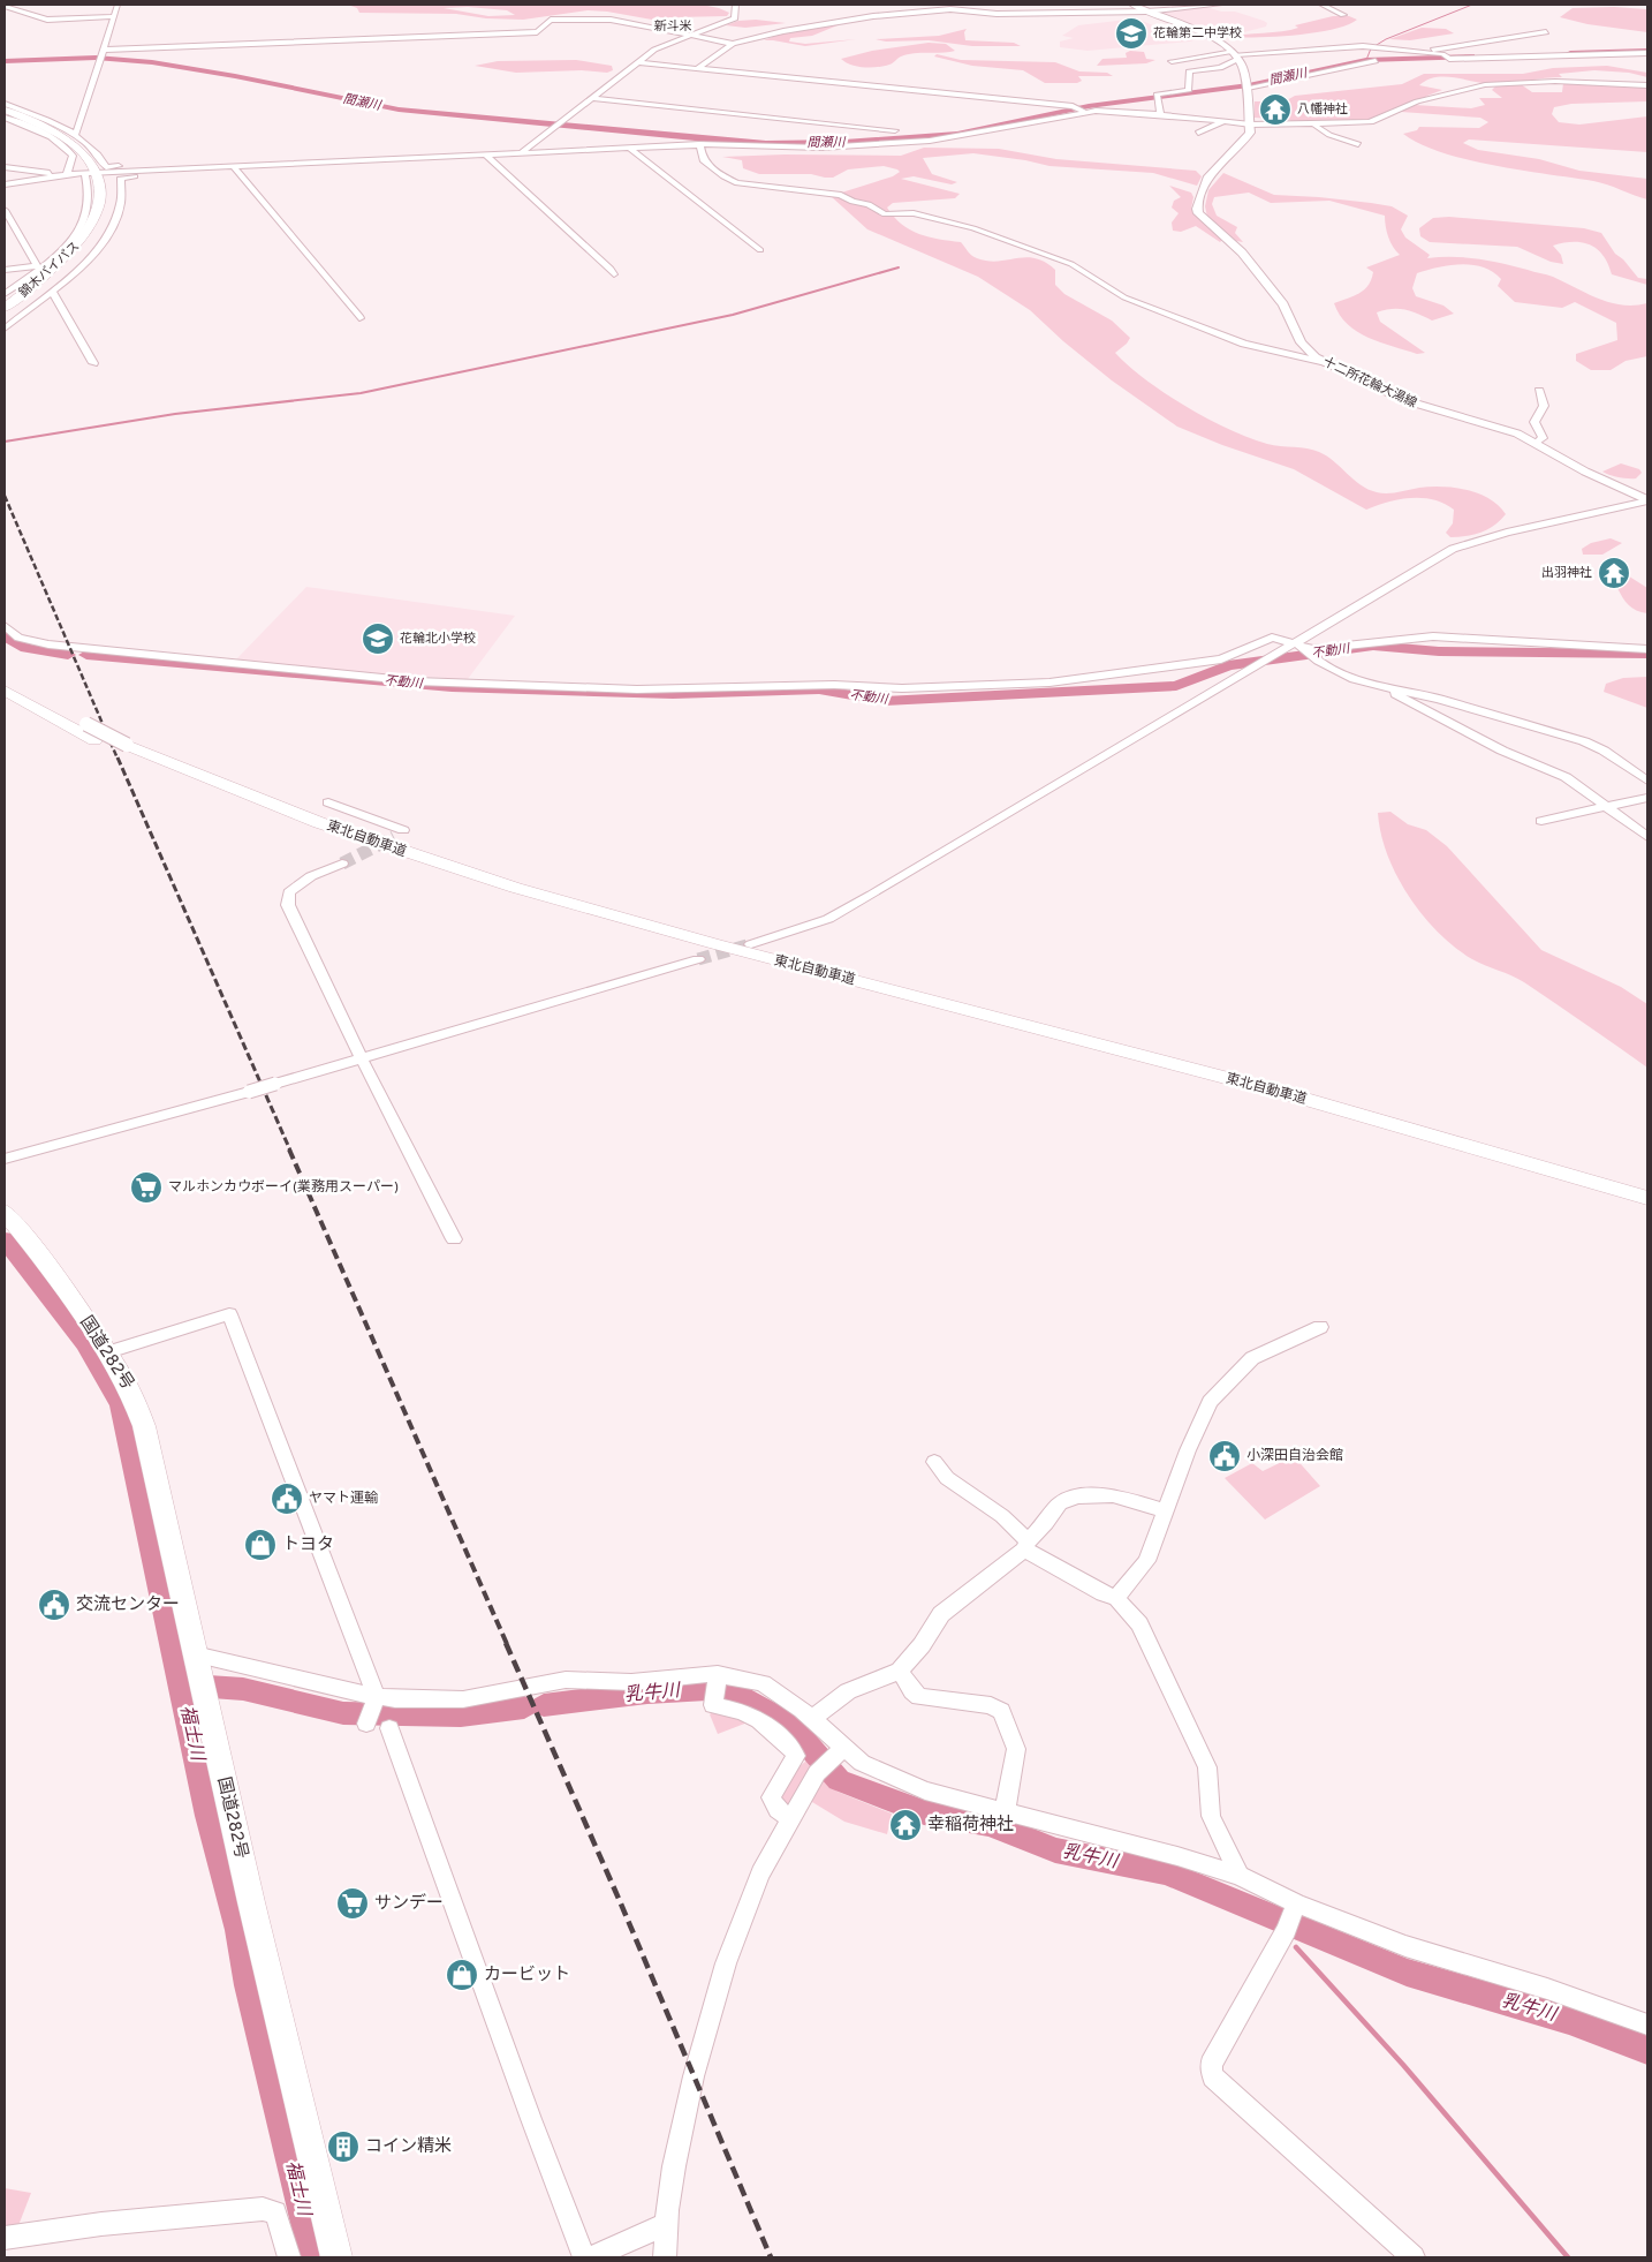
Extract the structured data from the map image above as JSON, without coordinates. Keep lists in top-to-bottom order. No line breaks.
{"streets":{"highway":["錦木バイパス","東北自動車道","国道282号"],"main road":["十二所花輪大湯線"]},"districts":["新斗米"],"water":["間瀬川","不動川","乳牛川","福士川"],"places":{"school or university":["花輪第二中学校","花輪北小学校"],"temple":["八幡神社","出羽神社","幸稲荷神社"],"supermarket":["マルホンカウボーイ(業務用スーパー)","サンデー"],"public building":["小深田自治会館","ヤマト運輸","交流センター"],"shop":["トヨタ","カービット"],"building":["コイン精米"]}}
